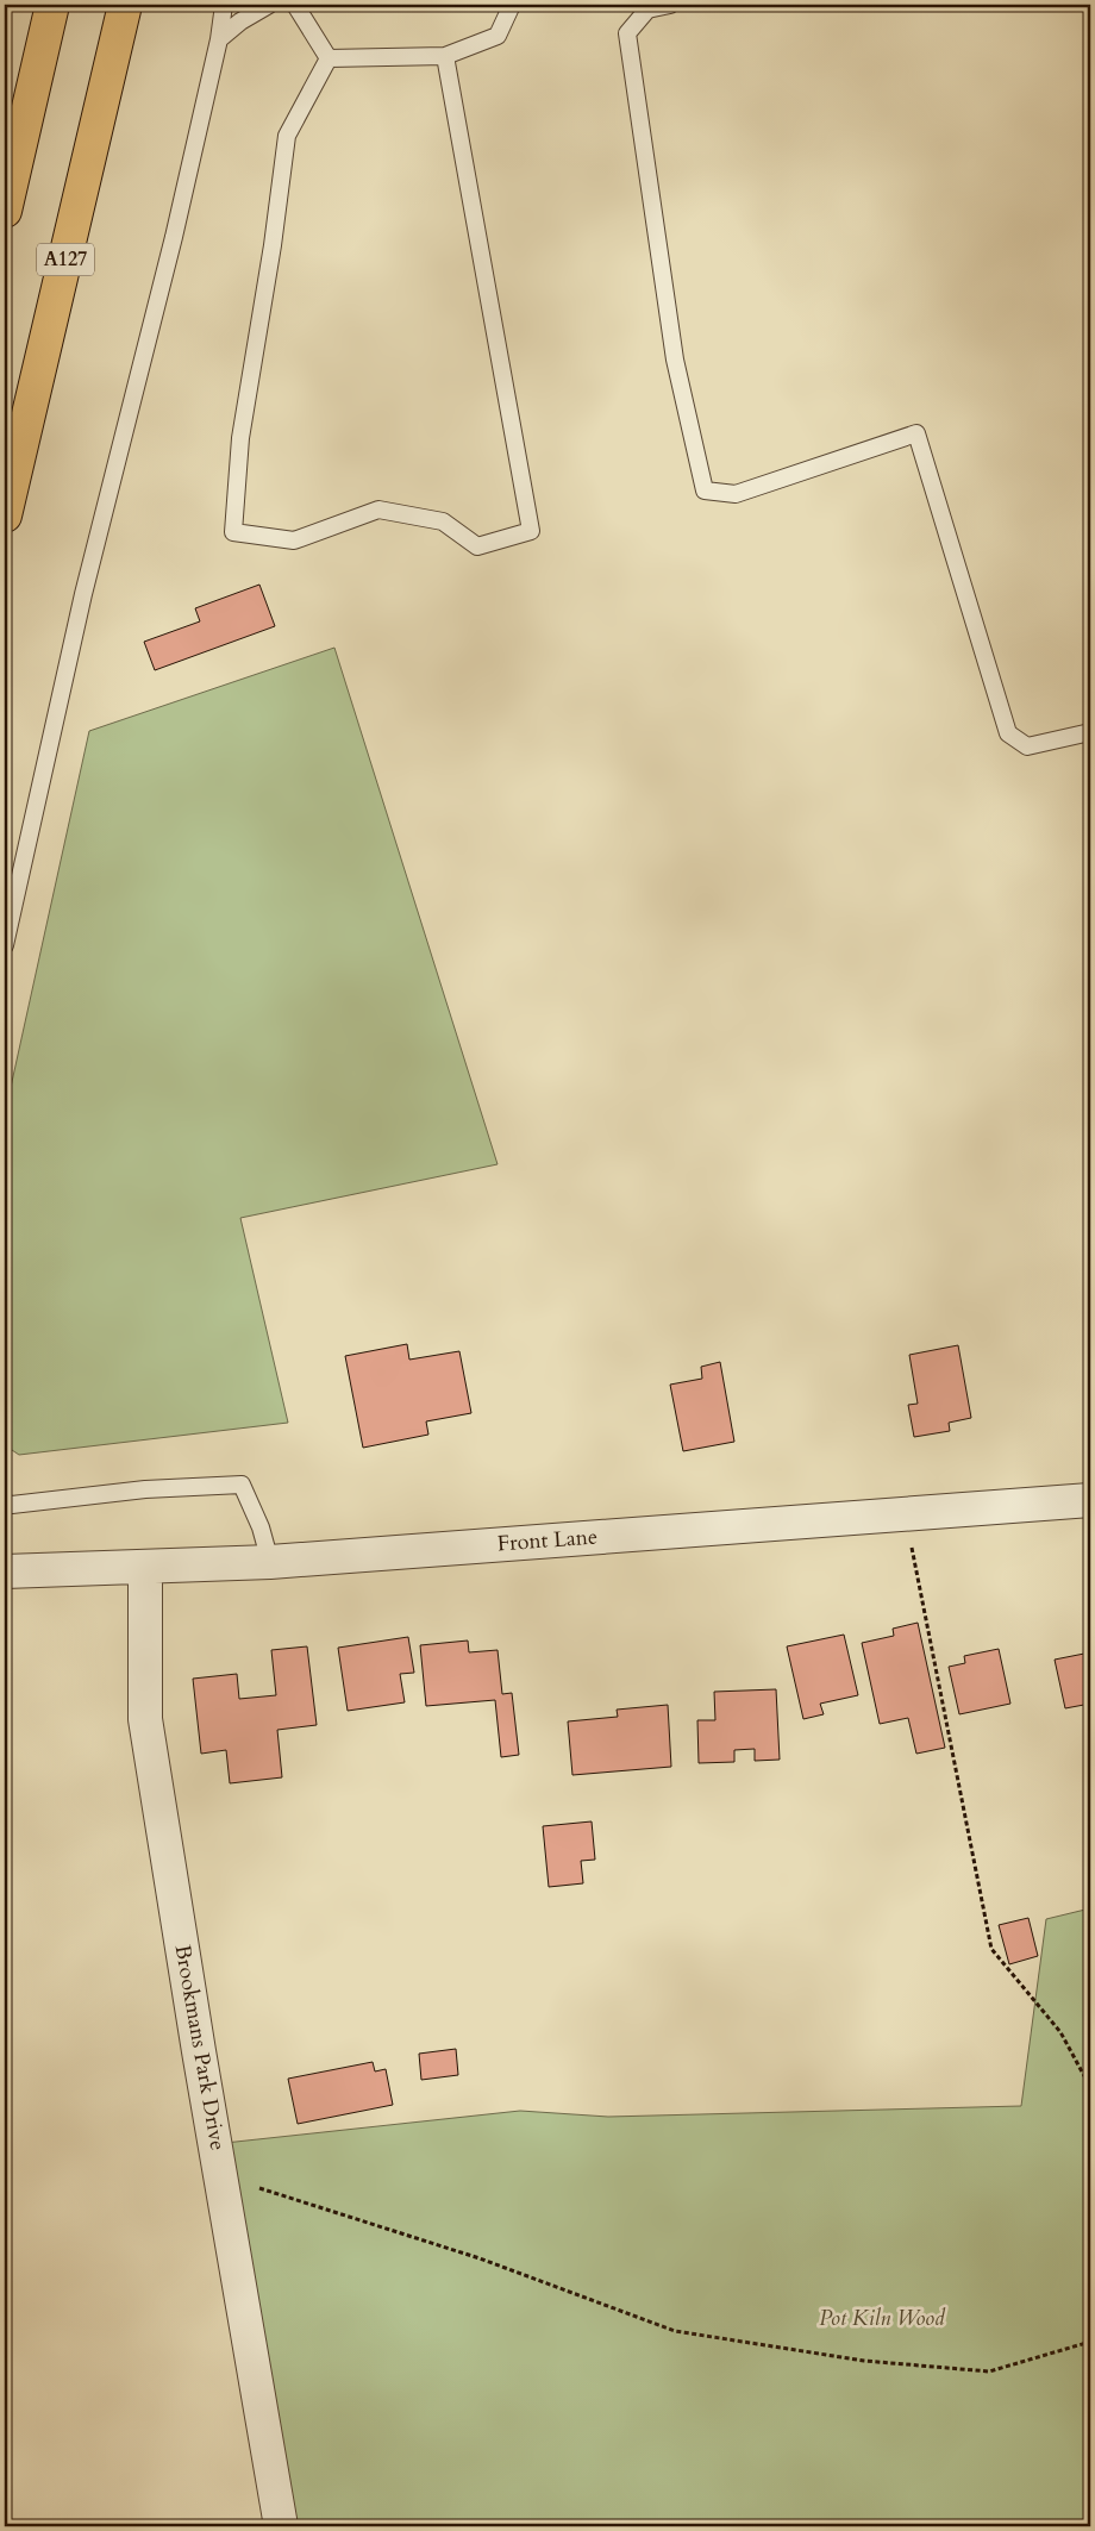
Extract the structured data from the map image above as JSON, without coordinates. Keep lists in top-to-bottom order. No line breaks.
{"streets":{"highway":["A127"],"street":["Front Lane","Brookmans Park Drive"]},"crossings":[["Front Lane","Brookmans Park Drive"]],"parks":["Pot Kiln Wood"]}
